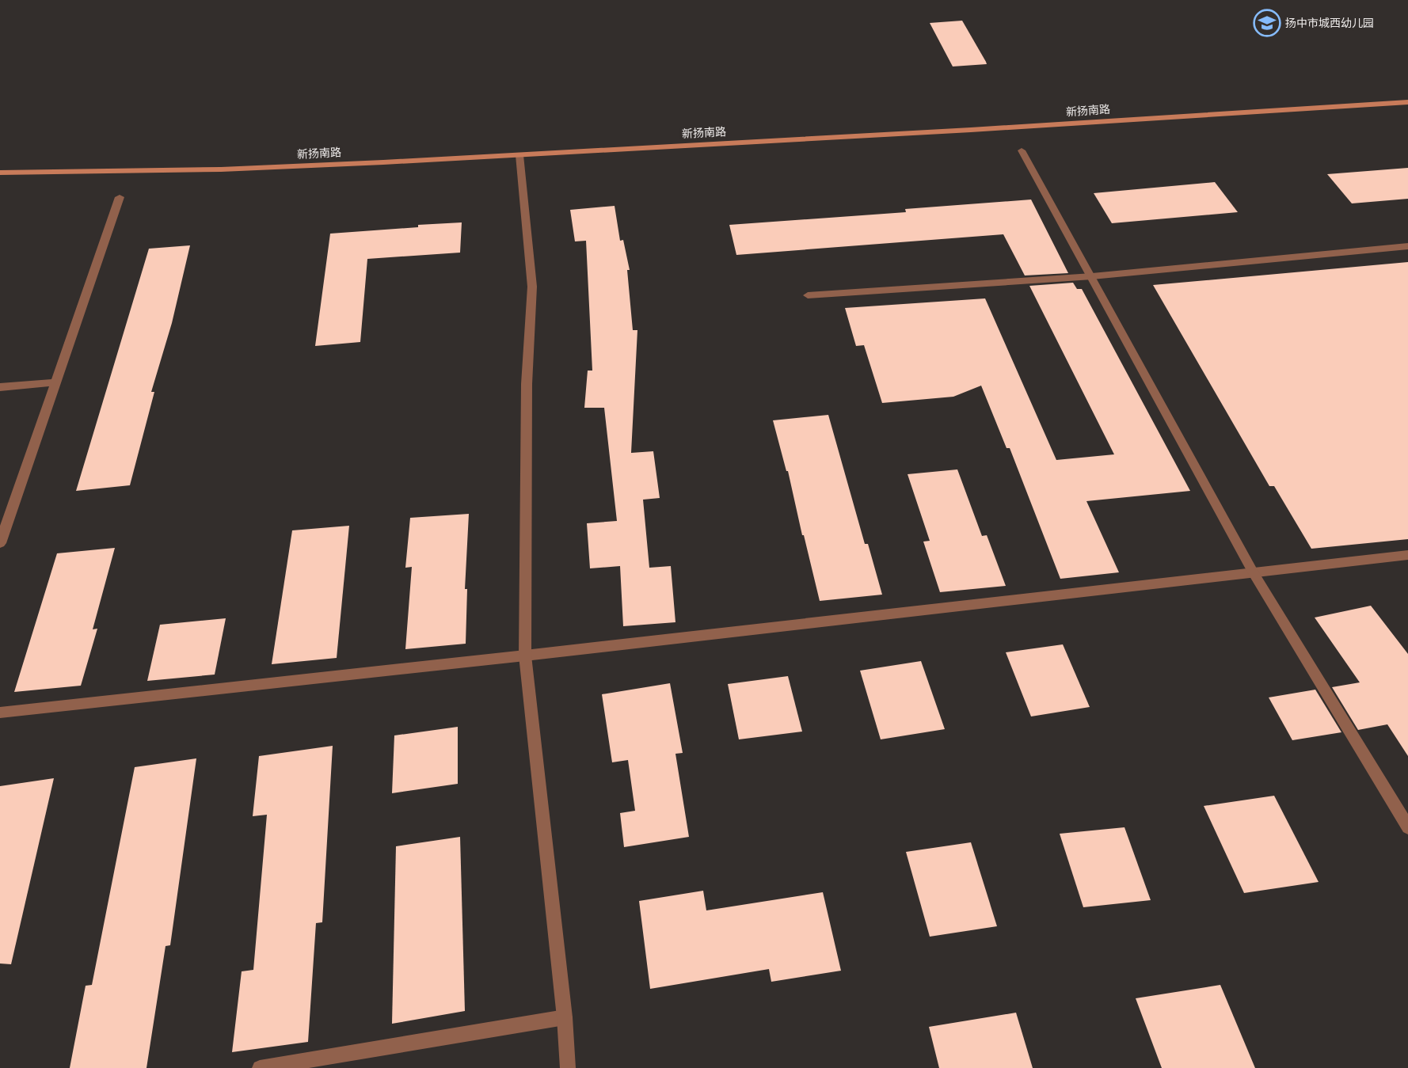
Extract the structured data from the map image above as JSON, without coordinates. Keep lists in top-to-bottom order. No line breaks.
{"streets":{"street":["新扬南路"]},"places":{"school or university":["扬中市城西幼儿园"]}}
